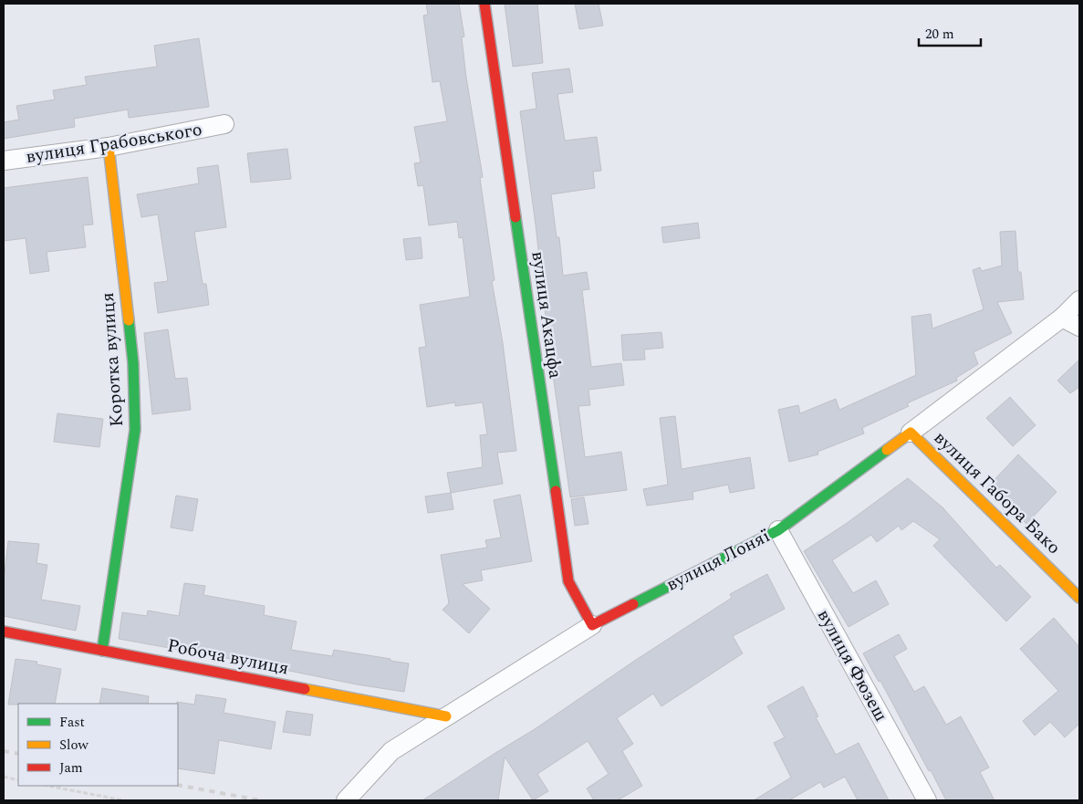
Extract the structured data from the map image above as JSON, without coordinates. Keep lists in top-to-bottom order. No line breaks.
{"streets":{"street":["вулиця Грабовського","вулиця Акацфа","Коротка вулиця","вулиця Габора Бако","вулиця Лоняї","Робоча вулиця","вулиця Фюзеш"]},"crossings":[["вулиця Грабовського","Коротка вулиця"],["вулиця Акацфа","вулиця Лоняї"],["Коротка вулиця","Робоча вулиця"],["вулиця Габора Бако","вулиця Лоняї"],["вулиця Лоняї","Робоча вулиця"],["вулиця Лоняї","вулиця Фюзеш"]],"legend":["Fast","Slow","Jam"],"scale_bar":"20 m"}
